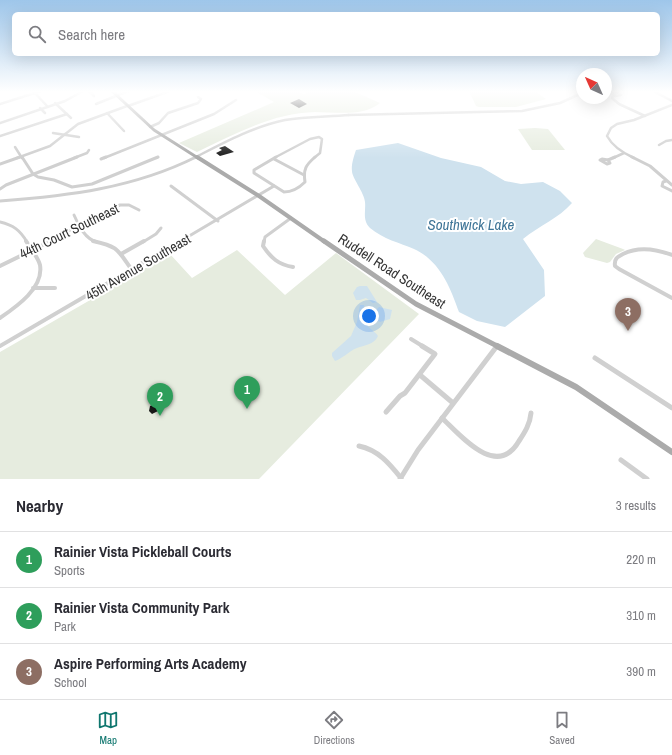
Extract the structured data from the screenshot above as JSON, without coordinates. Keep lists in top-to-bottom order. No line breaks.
{"streets":{"main road":["Ruddell Road Southeast"],"street":["44th Court Southeast","45th Avenue Southeast"]},"crossings":[["45th Avenue Southeast","Ruddell Road Southeast"]],"water":["Southwick Lake"],"north":"top left","page":{"search":"Search here","pins":["3","1","2"],"heading":["Nearby","3 results"],"list":[{"mark":"1","name":"Rainier Vista Pickleball Courts","note":"Sports","value":"220 m"},{"mark":"2","name":"Rainier Vista Community Park","note":"Park","value":"310 m"},{"mark":"3","name":"Aspire Performing Arts Academy","note":"School","value":"390 m"}],"nav":["Map","Directions","Saved"]}}
